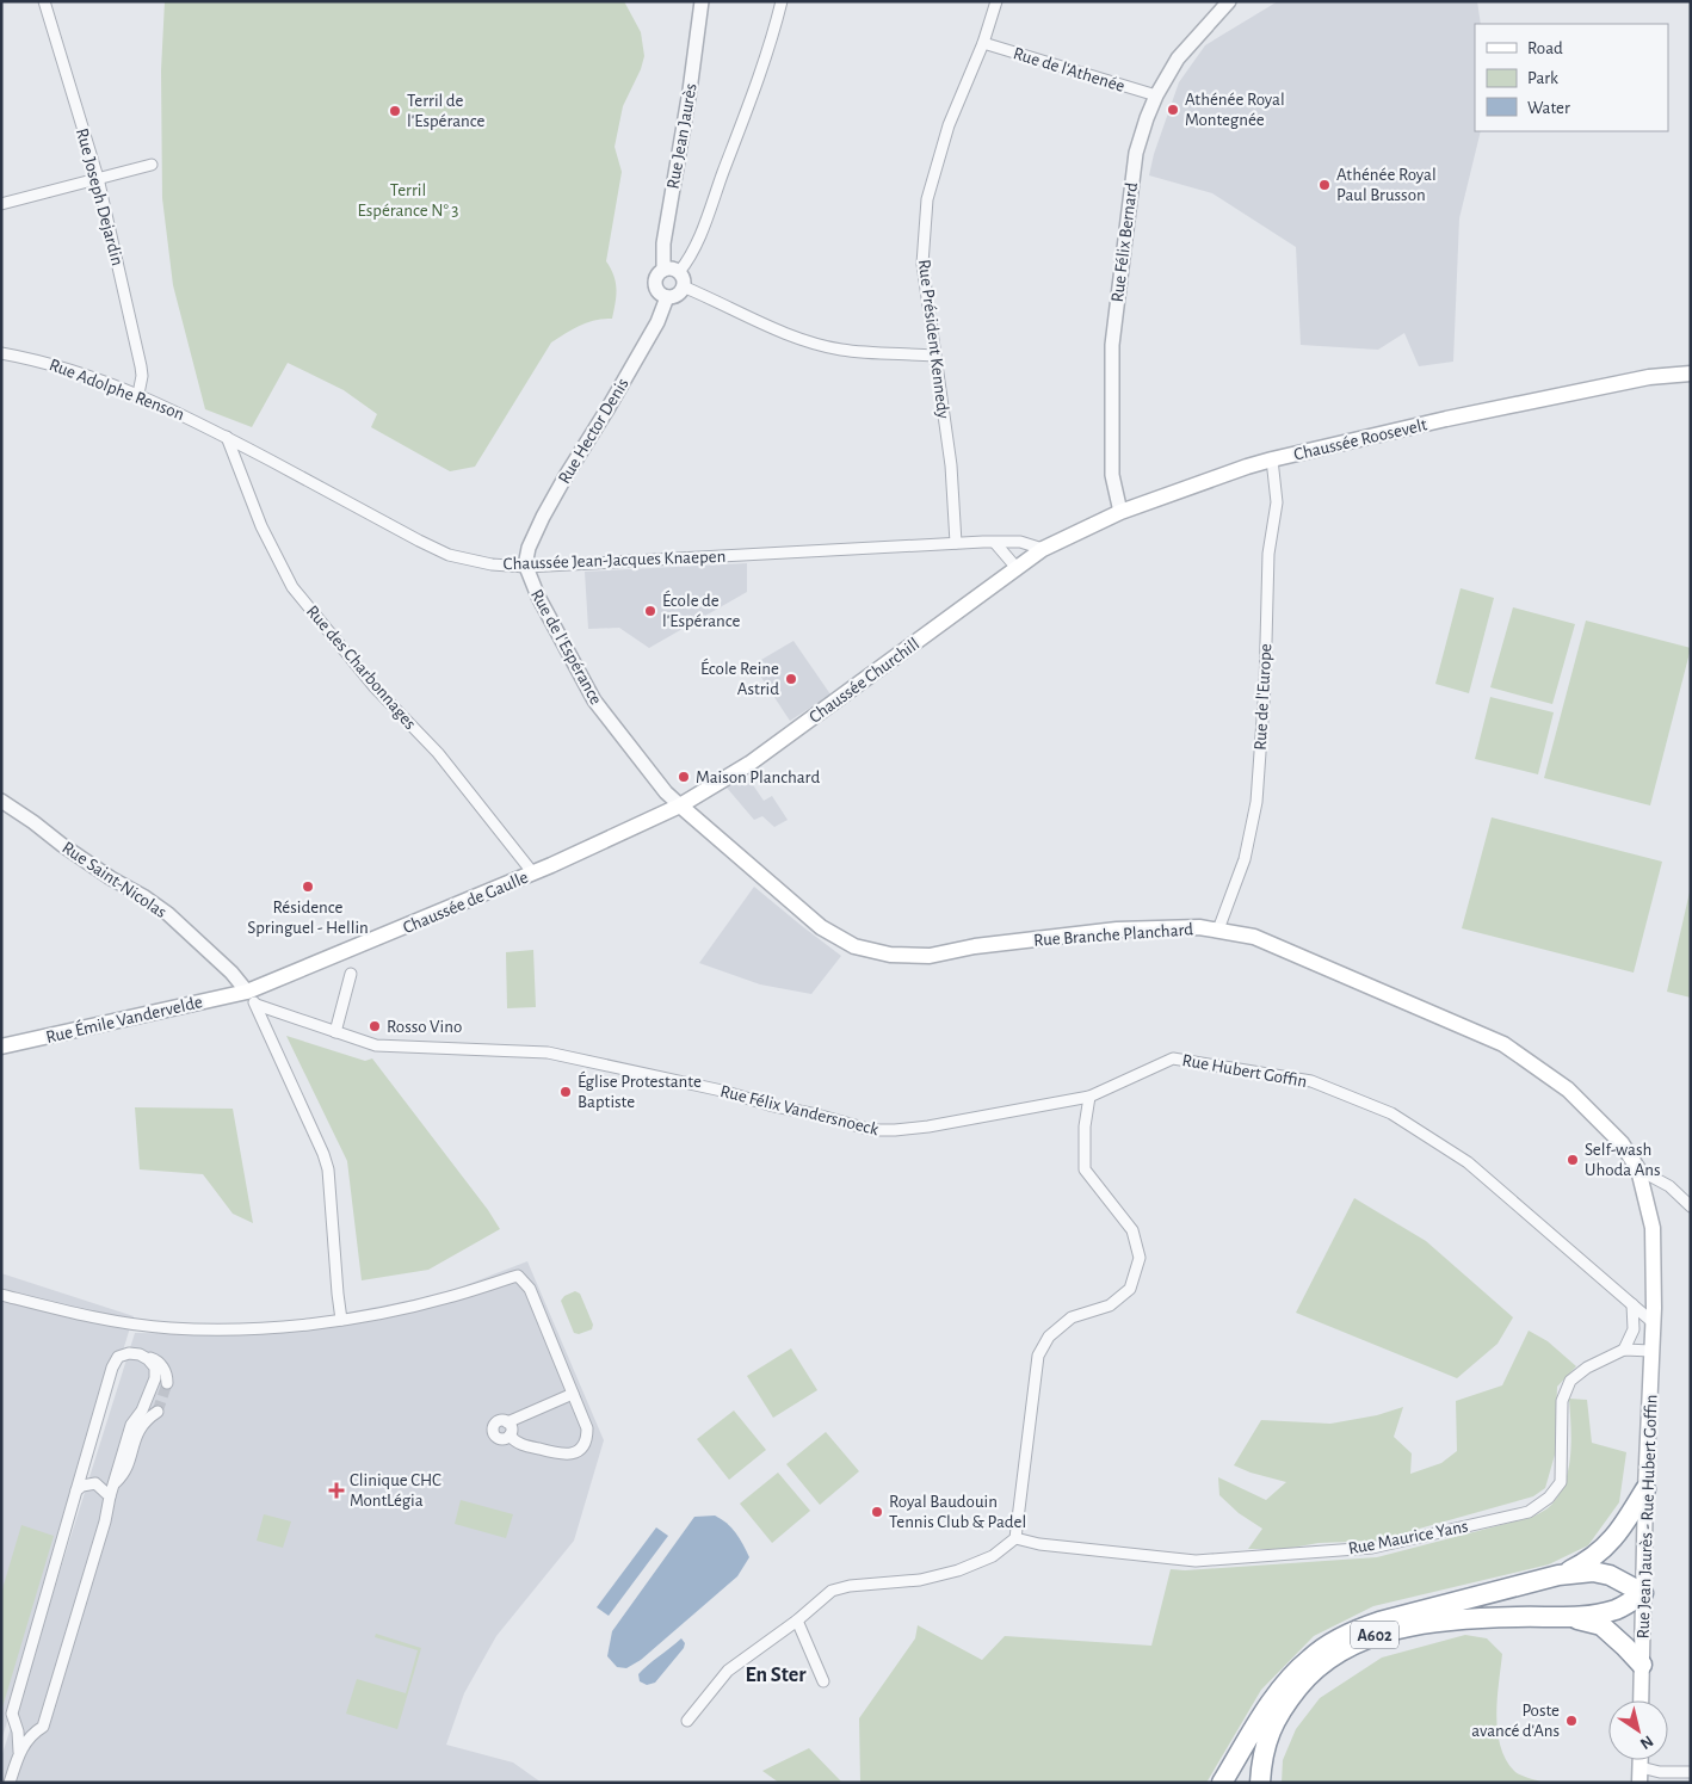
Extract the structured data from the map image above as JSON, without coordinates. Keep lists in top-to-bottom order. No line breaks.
{"streets":{"highway":["A602"],"main road":["Chaussée Roosevelt","Chaussée Churchill","Chaussée de Gaulle","Rue Branche Planchard","Rue Émile Vandervelde","Rue Jean Jaurès - Rue Hubert Goffin"],"street":["Rue de l'Athenée","Rue Jean Jaurès","Rue Joseph Dejardin","Rue Félix Bernard","Rue Président Kennedy","Rue Adolphe Renson","Rue Hector Denis","Chaussée Jean-Jacques Knaepen","Rue de l'Espérance","Rue des Charbonnages","Rue de l'Europe","Rue Saint-Nicolas","Rue Hubert Goffin","Rue Félix Vandersnoeck","Rue Maurice Yans"]},"crossings":[["Rue de l'Athenée","Rue Félix Bernard"],["Rue de l'Athenée","Rue Président Kennedy"],["Rue Jean Jaurès","Rue Hector Denis"],["Rue Joseph Dejardin","Rue Adolphe Renson"],["Rue Félix Bernard","Chaussée Roosevelt"],["Rue Président Kennedy","Chaussée Jean-Jacques Knaepen"],["Rue Adolphe Renson","Chaussée Jean-Jacques Knaepen"],["Rue Adolphe Renson","Rue des Charbonnages"],["Rue Hector Denis","Chaussée Jean-Jacques Knaepen"],["Rue Hector Denis","Rue de l'Espérance"],["Chaussée Roosevelt","Chaussée Jean-Jacques Knaepen"],["Chaussée Roosevelt","Chaussée Churchill"],["Chaussée Roosevelt","Rue de l'Europe"],["Chaussée Jean-Jacques Knaepen","Rue de l'Espérance"],["Chaussée Jean-Jacques Knaepen","Rue des Charbonnages"],["Chaussée Jean-Jacques Knaepen","Chaussée Churchill"],["Rue de l'Espérance","Chaussée Churchill"],["Rue de l'Espérance","Chaussée de Gaulle"],["Rue de l'Espérance","Rue Branche Planchard"],["Rue des Charbonnages","Chaussée de Gaulle"],["Chaussée Churchill","Chaussée de Gaulle"],["Chaussée Churchill","Rue Branche Planchard"],["Rue de l'Europe","Rue Branche Planchard"],["Rue Saint-Nicolas","Chaussée de Gaulle"],["Rue Saint-Nicolas","Rue Émile Vandervelde"],["Chaussée de Gaulle","Rue Branche Planchard"],["Chaussée de Gaulle","Rue Émile Vandervelde"],["Rue Hubert Goffin","Rue Félix Vandersnoeck"],["Rue Hubert Goffin","Rue Jean Jaurès - Rue Hubert Goffin"],["Rue Jean Jaurès - Rue Hubert Goffin","Rue Maurice Yans"],["Rue Jean Jaurès - Rue Hubert Goffin","A602"]],"districts":["En Ster"],"parks":["Terril Espérance N° 3"],"places":{"other":["Athénée Royal Montegnée","Terril de l'Espérance","Athénée Royal Paul Brusson","École de l'Espérance","École Reine Astrid","Maison Planchard","Résidence Springuel - Hellin","Rosso Vino","Église Protestante Baptiste","Self-wash Uhoda Ans","Royal Baudouin Tennis Club & Padel","Poste avancé d'Ans"],"health":["Clinique CHC MontLégia"]},"legend":["Road","Park","Water"],"north":"bottom right"}
